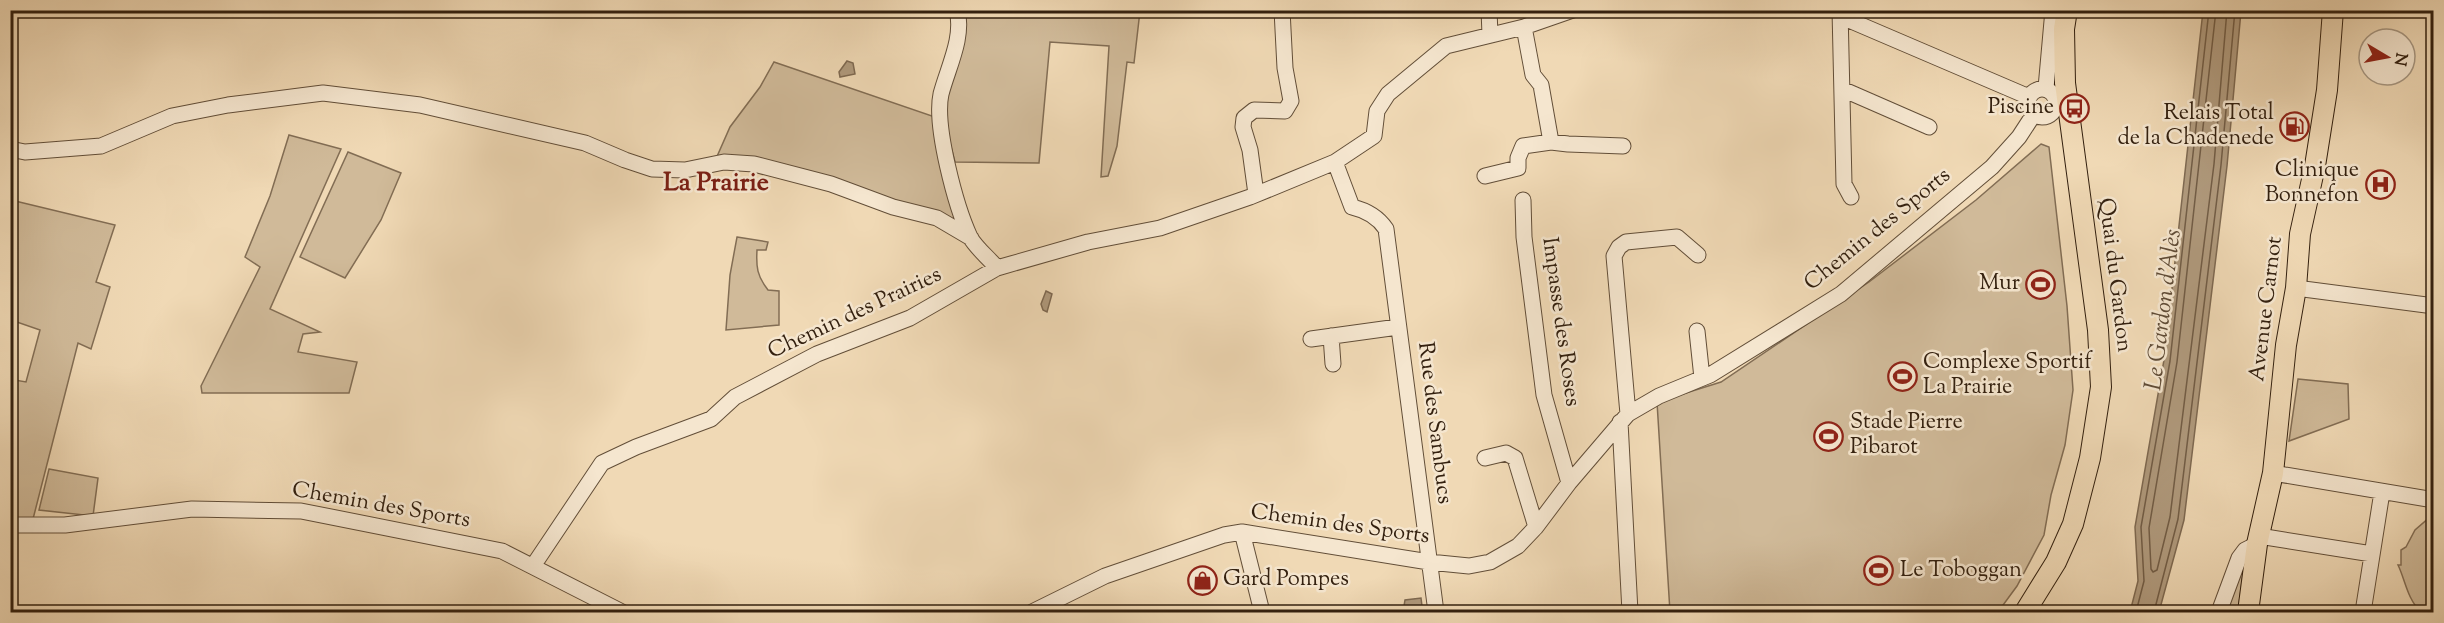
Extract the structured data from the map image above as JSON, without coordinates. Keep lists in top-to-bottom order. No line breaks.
{"streets":{"main road":["Quai du Gardon","Avenue Carnot"],"street":["Chemin des Sports","Chemin des Prairies","Impasse des Roses","Rue des Sambucs"]},"crossings":[["Chemin des Sports","Chemin des Prairies"],["Chemin des Sports","Impasse des Roses"],["Chemin des Sports","Rue des Sambucs"],["Chemin des Prairies","Rue des Sambucs"]],"districts":["La Prairie"],"water":["Le Gardon d'Alès"],"places":{"bus stop":["Piscine"],"fuel station":["Relais Total de la Chadenede"],"hospital":["Clinique Bonnefon"],"sports":["Mur","Complexe Sportif La Prairie","Stade Pierre Pibarot","Le Toboggan"],"shop":["Gard Pompes"]},"north":"right"}
